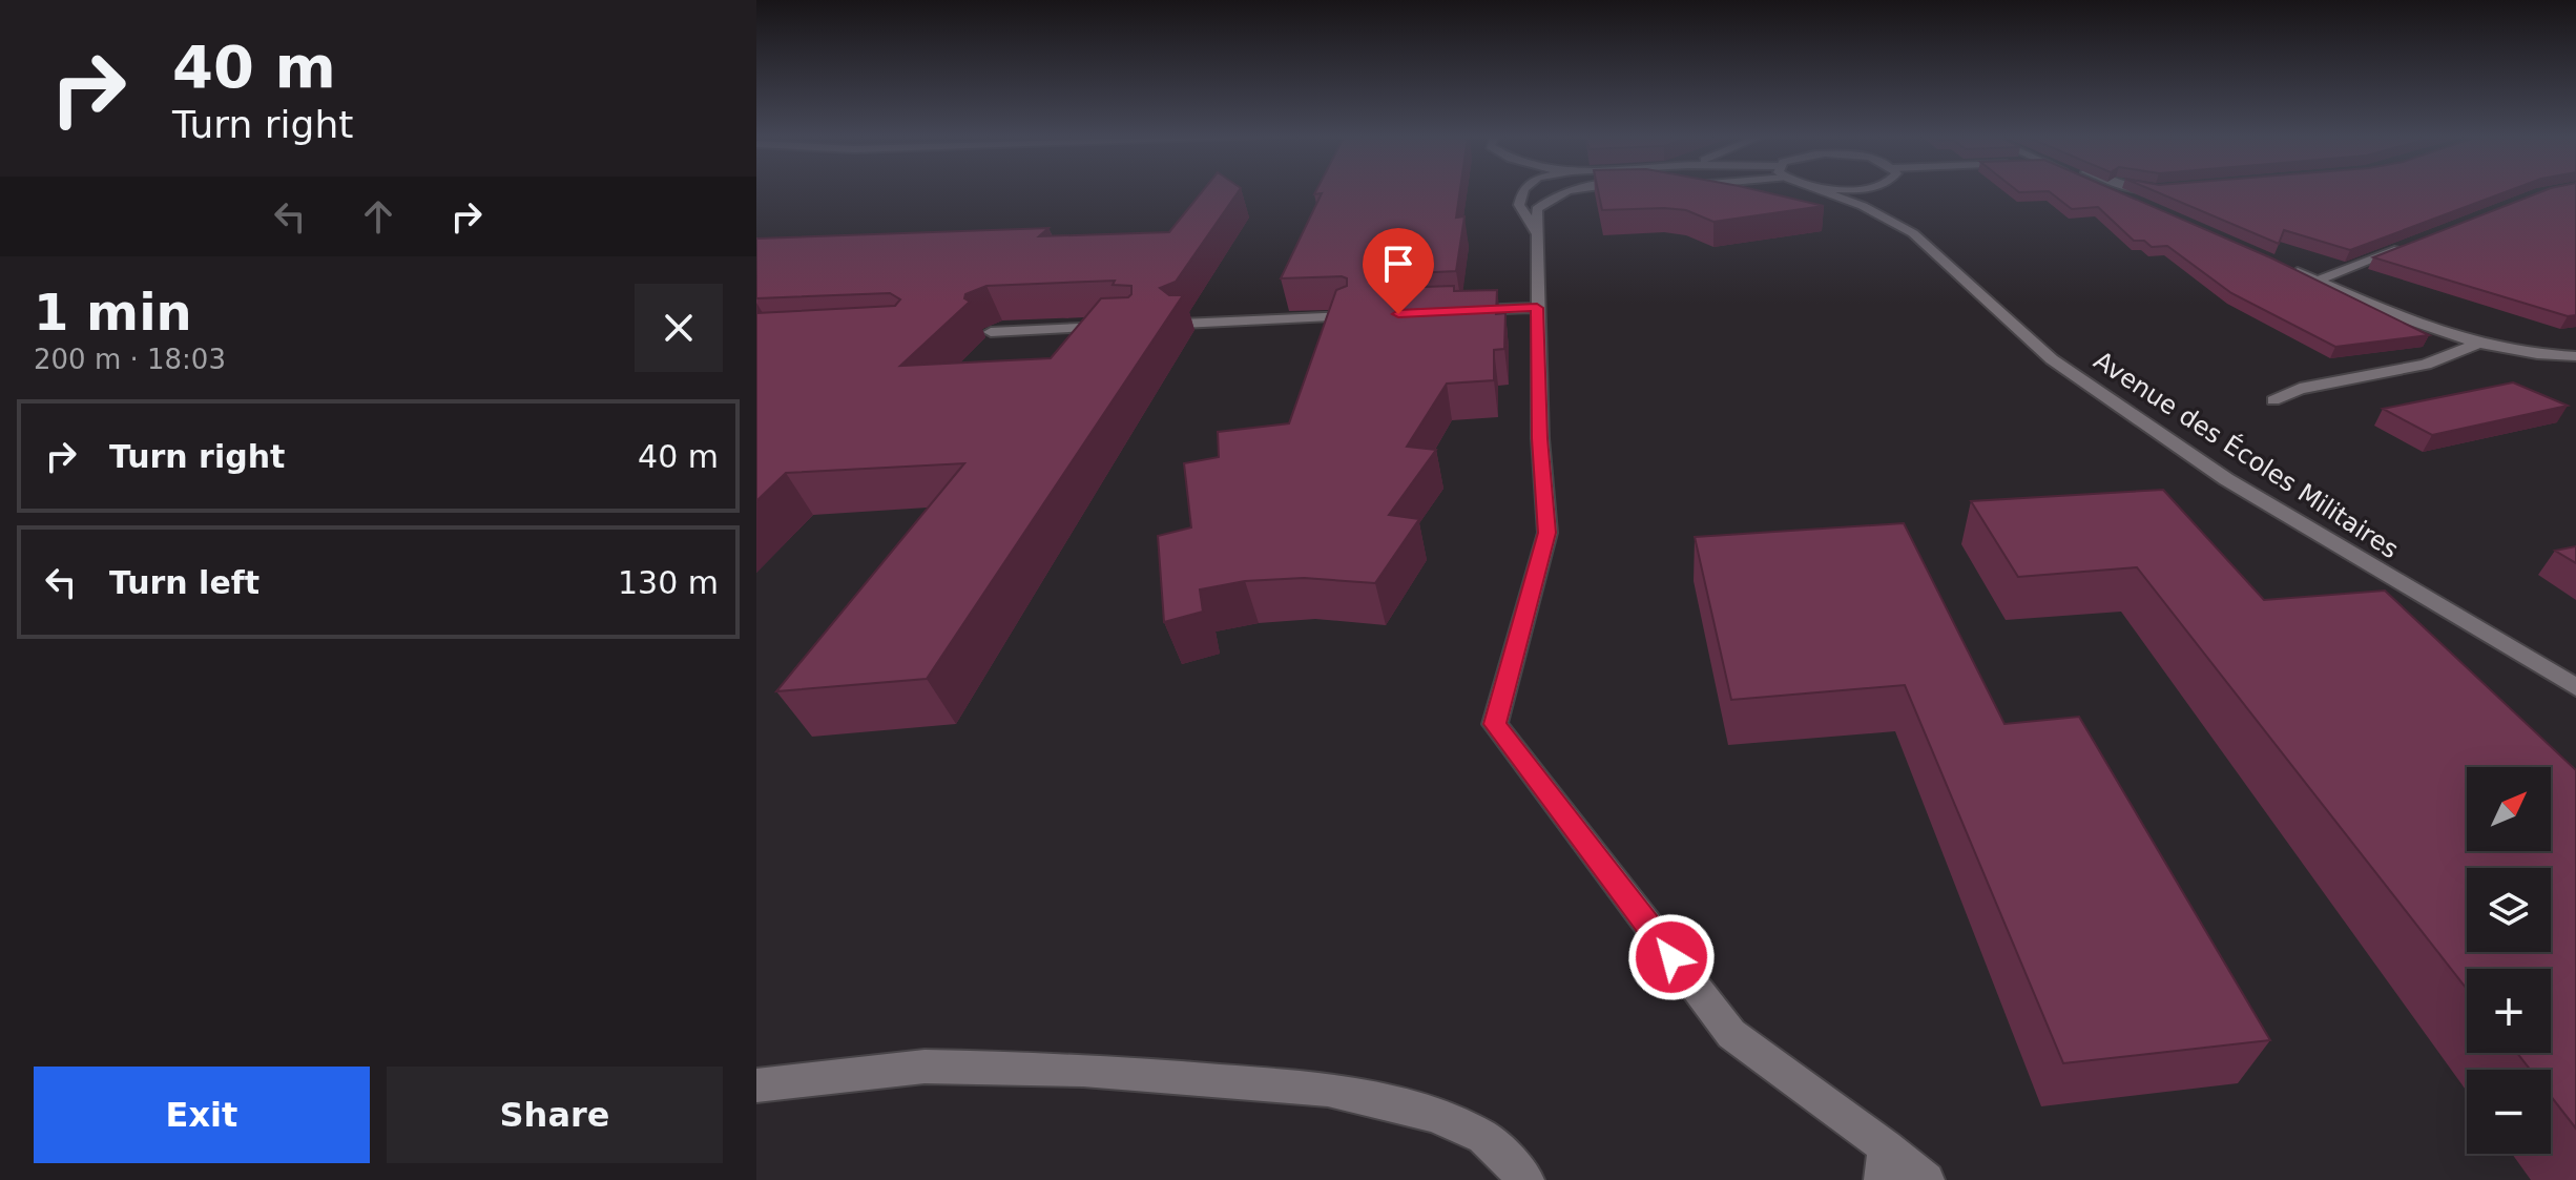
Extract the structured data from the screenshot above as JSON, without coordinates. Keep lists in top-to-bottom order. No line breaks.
{"streets":{"street":["Avenue des Écoles Militaires"]},"north":"top right","page":{"turn":["40 m","Turn right"],"heading":["1 min","200 m · 18:03"],"list":[{"name":"Turn right","value":"40 m"},{"name":"Turn left","value":"130 m"}],"map_buttons":["+","−"],"buttons":["Exit","Share"]}}
